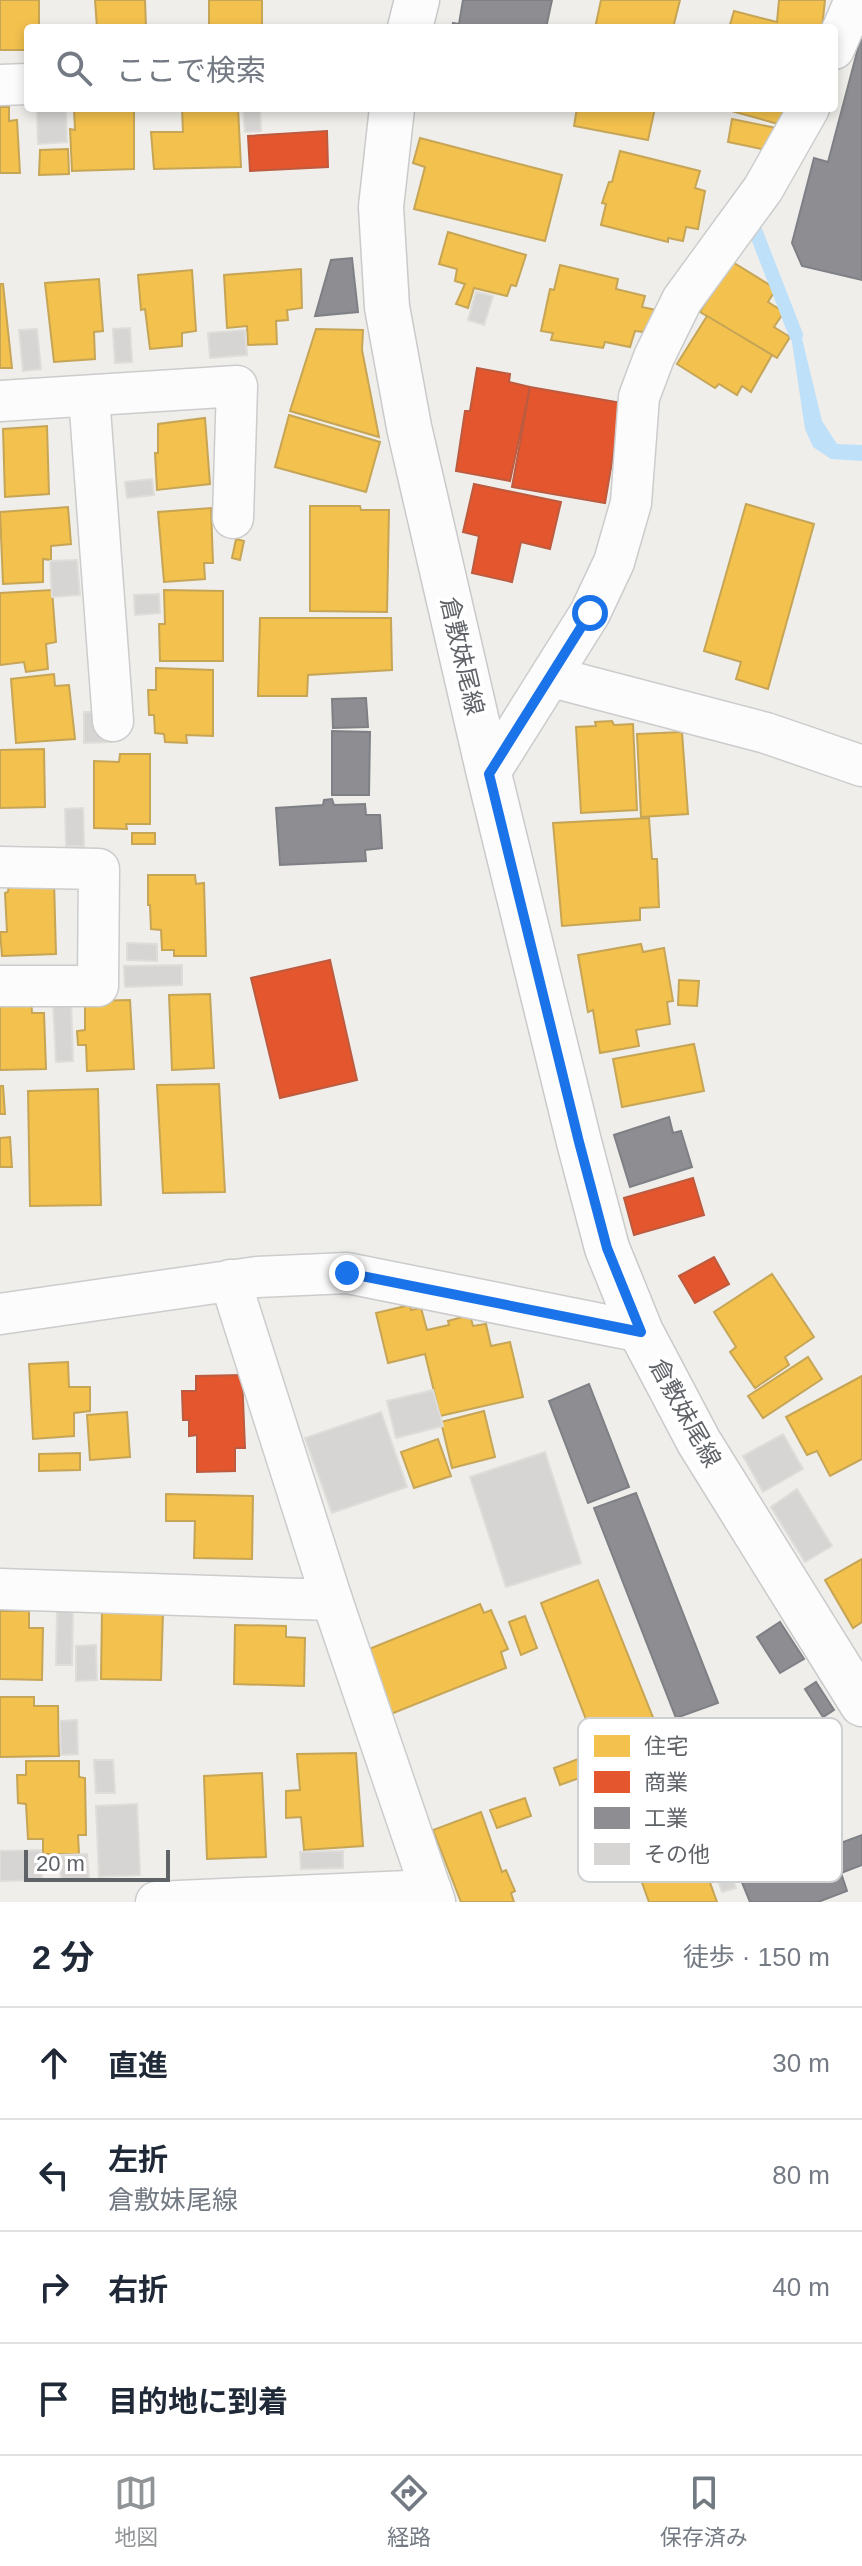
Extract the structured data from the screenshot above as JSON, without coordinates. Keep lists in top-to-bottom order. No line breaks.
{"streets":{"main road":["倉敷妹尾線"]},"legend":["住宅","商業","工業","その他"],"scale_bar":"20 m","page":{"search":"ここで検索","scale":"20 m","heading":["2 分","徒歩 · 150 m"],"list":[["直進","30 m"],["左折","倉敷妹尾線","80 m"],["右折","40 m"],"目的地に到着"],"nav":["地図","経路","保存済み"]}}
